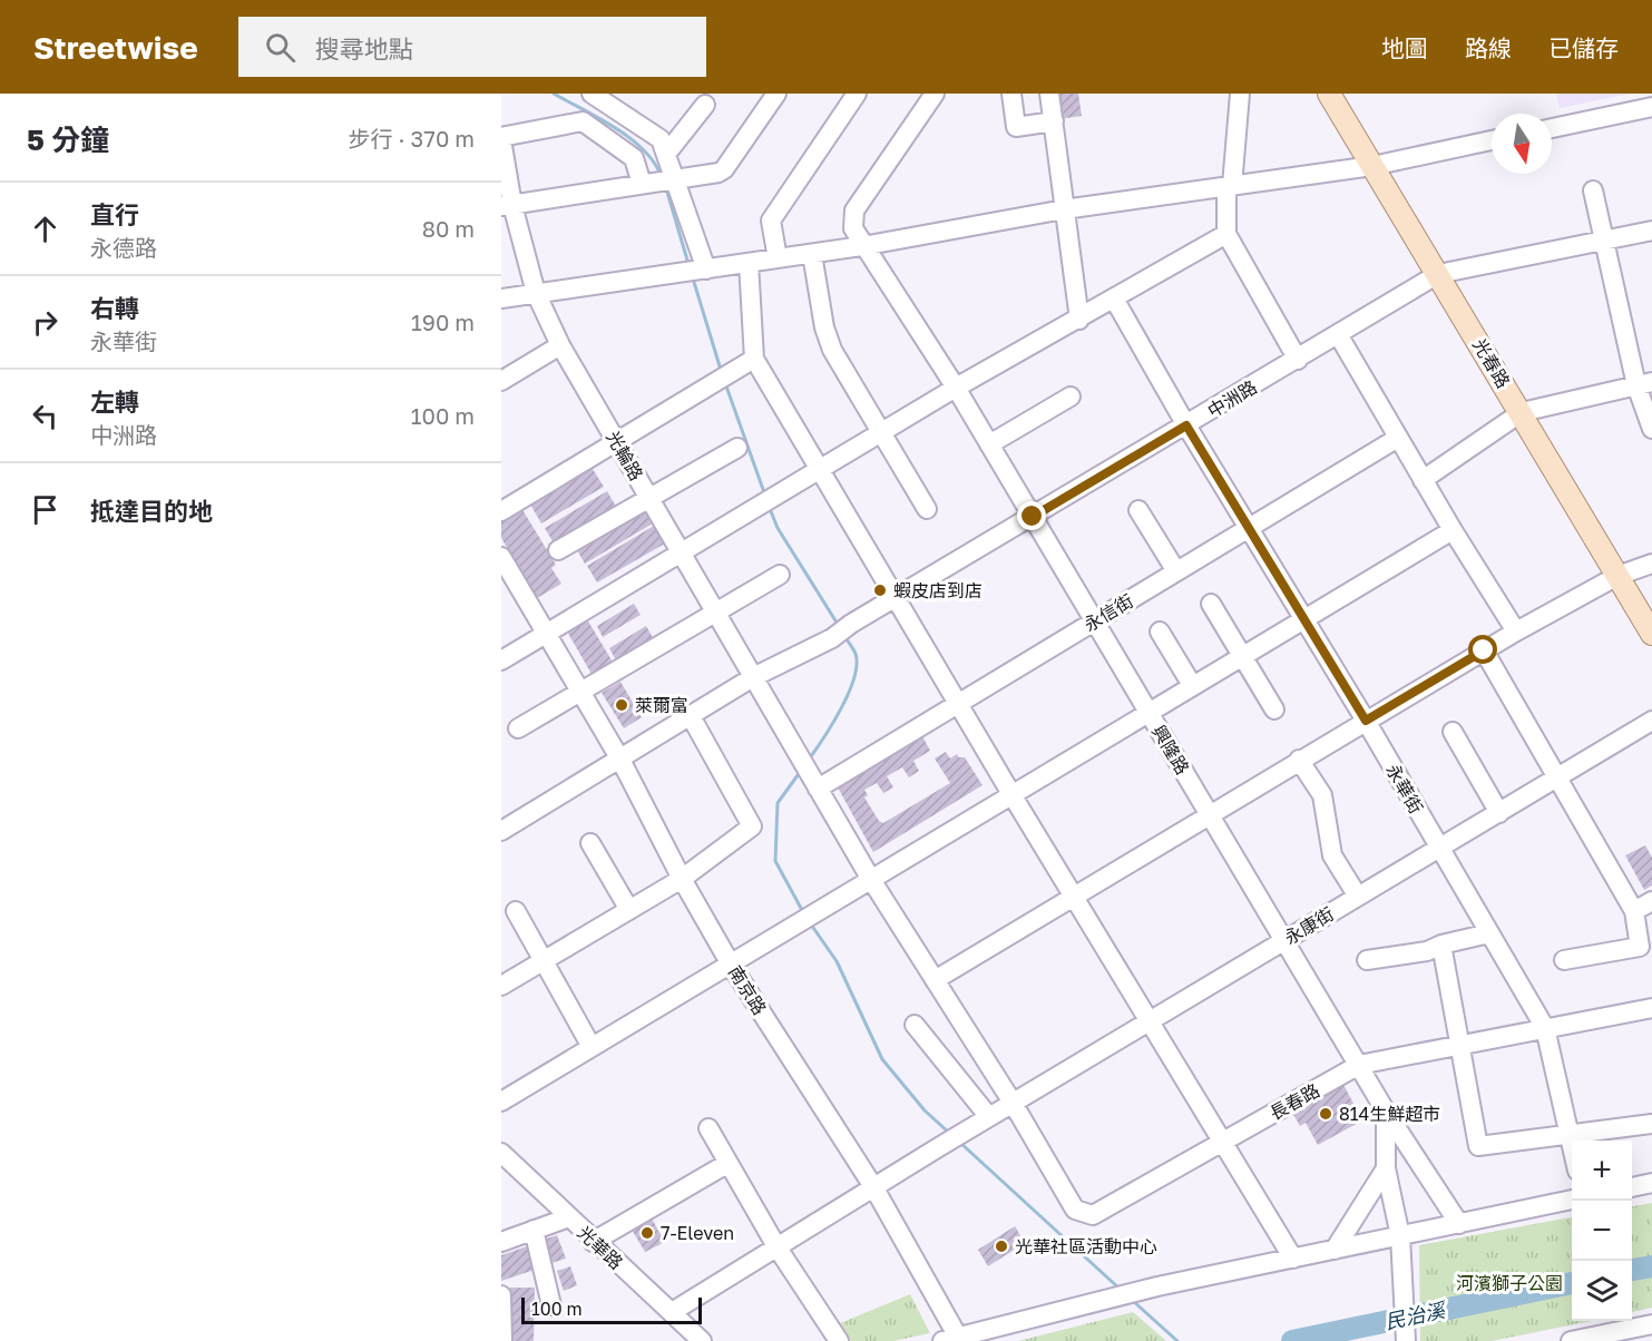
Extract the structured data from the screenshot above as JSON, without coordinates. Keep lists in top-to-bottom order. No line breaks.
{"streets":{"main road":["光春路"],"street":["中洲路","光輪路","永信街","興隆路","永華街","永康街","南京路","長春路","光華路"]},"crossings":[["光春路","中洲路"],["中洲路","光輪路"],["中洲路","興隆路"],["中洲路","永華街"],["光輪路","永信街"],["永信街","興隆路"],["永信街","永華街"],["興隆路","永康街"],["興隆路","長春路"],["永華街","永康街"],["永華街","長春路"],["永康街","南京路"],["永康街","長春路"]],"water":["民治溪"],"parks":["河濱獅子公園"],"places":["蝦皮店到店","萊爾富","814生鮮超市","7-Eleven","光華社區活動中心"],"scale_bar":"100 m","north":"bottom","page":{"header":"Streetwise","search":"搜尋地點","nav":["地圖","路線","已儲存"],"heading":["5 分鐘","步行 · 370 m"],"list":[["直行","永德路","80 m"],["右轉","永華街","190 m"],["左轉","中洲路","100 m"],"抵達目的地"],"map_buttons":["+","−"],"scale":"100 m"}}
